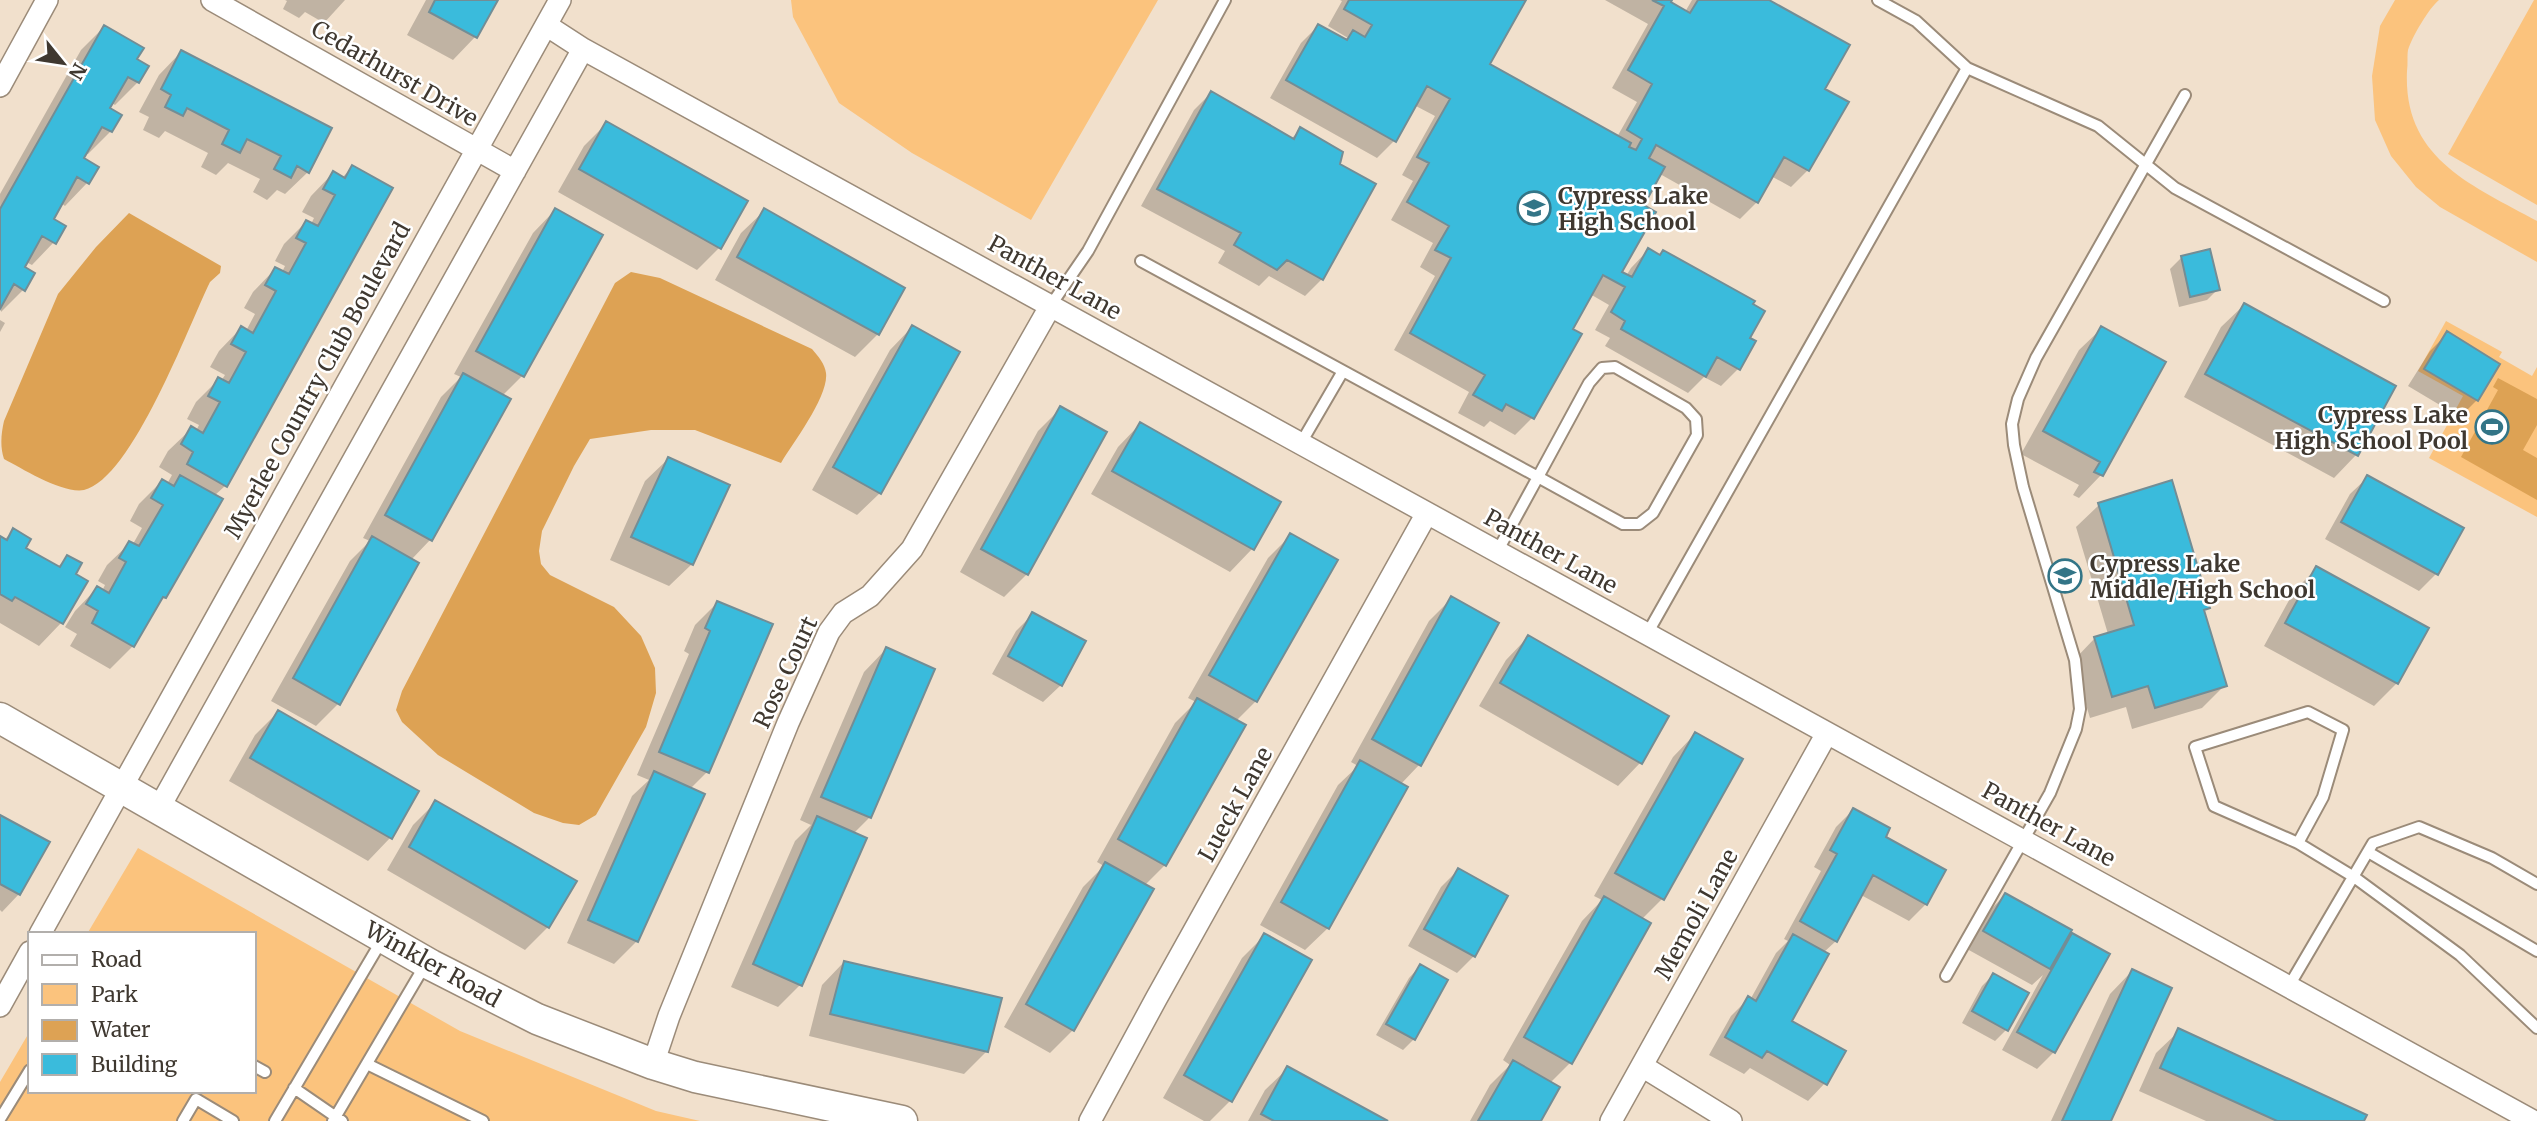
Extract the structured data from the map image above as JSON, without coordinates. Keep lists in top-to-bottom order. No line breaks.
{"streets":{"street":["Cedarhurst Drive","Panther Lane","Myerlee Country Club Boulevard","Rose Court","Lueck Lane","Memoli Lane","Winkler Road"]},"crossings":[["Cedarhurst Drive","Myerlee Country Club Boulevard"],["Panther Lane","Myerlee Country Club Boulevard"],["Panther Lane","Rose Court"],["Panther Lane","Lueck Lane"],["Panther Lane","Memoli Lane"],["Myerlee Country Club Boulevard","Winkler Road"],["Rose Court","Winkler Road"]],"places":{"school or university":["Cypress Lake High School","Cypress Lake Middle/High School"],"sports":["Cypress Lake High School Pool"]},"legend":["Road","Park","Water","Building"],"north":"bottom right"}
